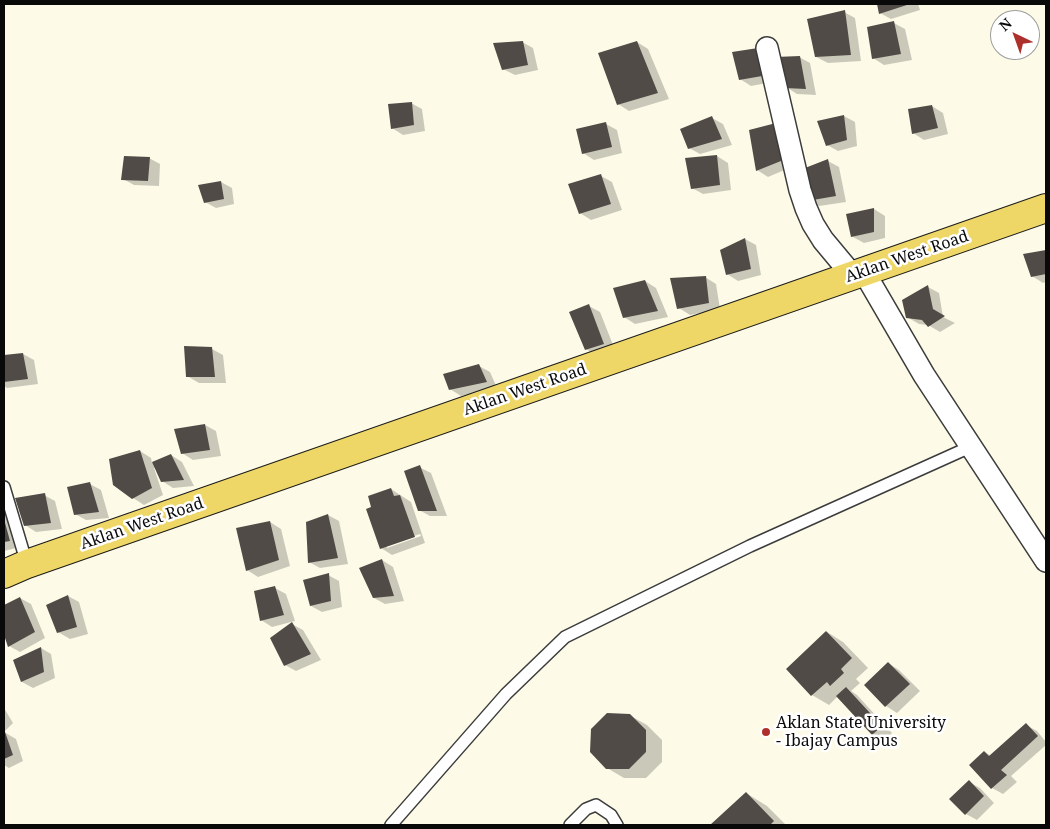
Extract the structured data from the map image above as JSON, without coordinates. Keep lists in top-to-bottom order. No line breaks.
{"streets":{"main road":["Aklan West Road"]},"places":["Aklan State University - Ibajay Campus"],"north":"top left"}
